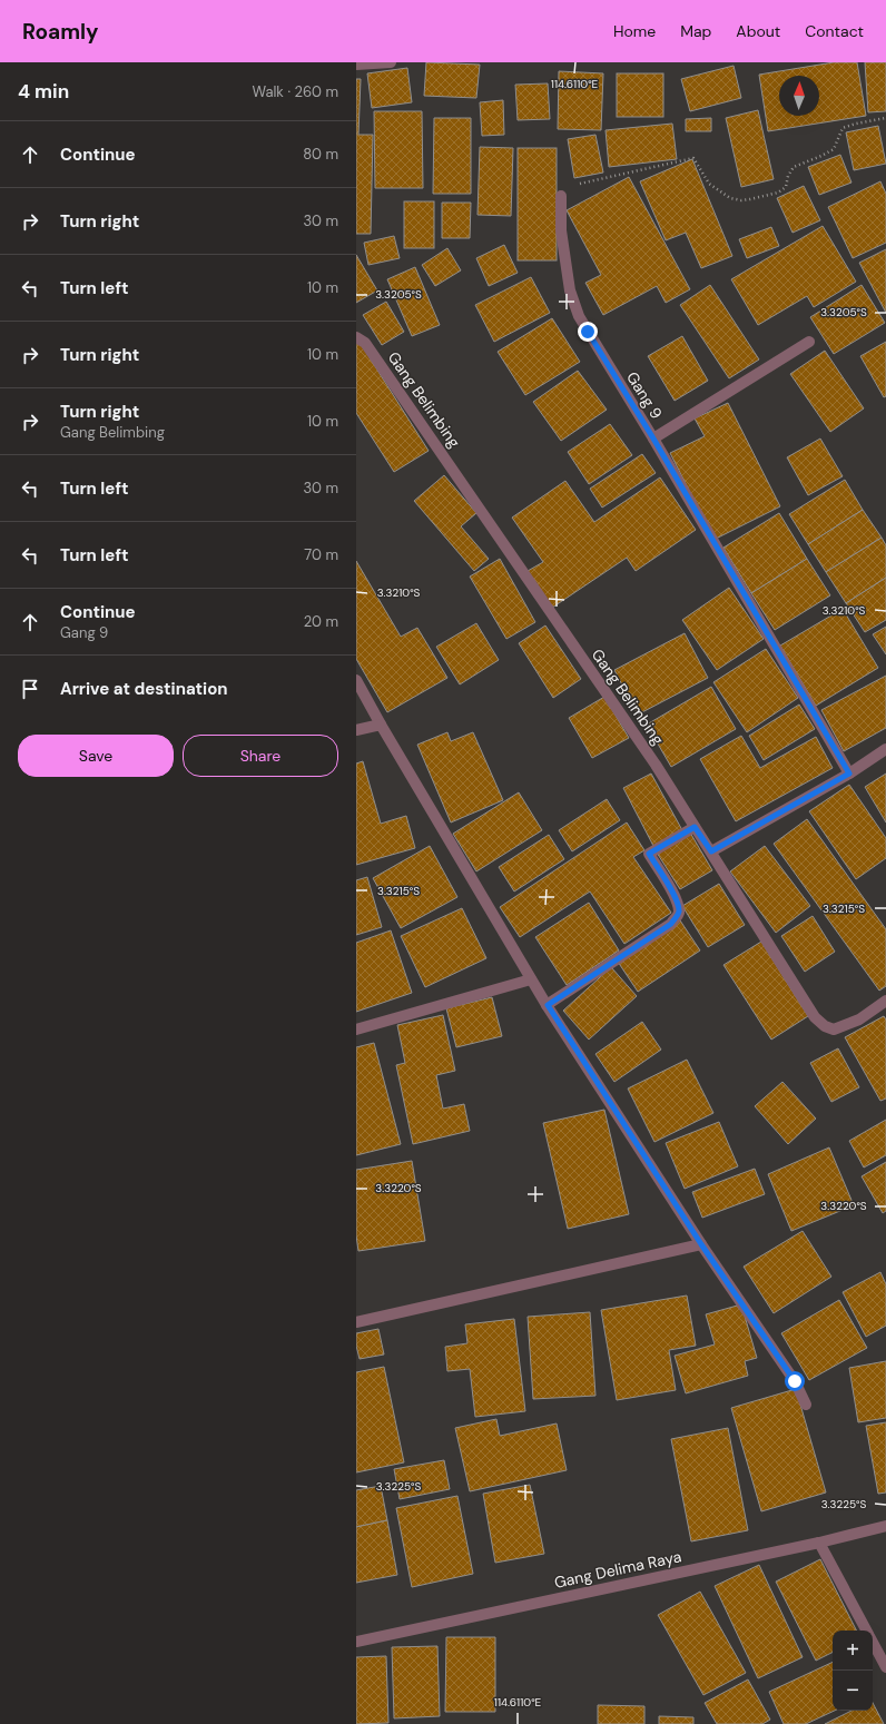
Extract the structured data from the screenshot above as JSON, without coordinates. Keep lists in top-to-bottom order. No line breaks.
{"streets":{"street":["Gang 9","Gang Belimbing","Gang Delima Raya"]},"north":"top","page":{"header":"Roamly","nav":["Home","Map","About","Contact"],"heading":["4 min","Walk · 260 m"],"list":[["Continue","80 m"],["Turn right","30 m"],["Turn left","10 m"],["Turn right","10 m"],["Turn right","Gang Belimbing","10 m"],["Turn left","30 m"],["Turn left","70 m"],["Continue","Gang 9","20 m"],"Arrive at destination"],"buttons":["Save","Share"],"map_buttons":["+","−"]},"coordinates":["114.6110°E","3.3205°S","3.3210°S","3.3215°S","3.3220°S","3.3225°S"]}
